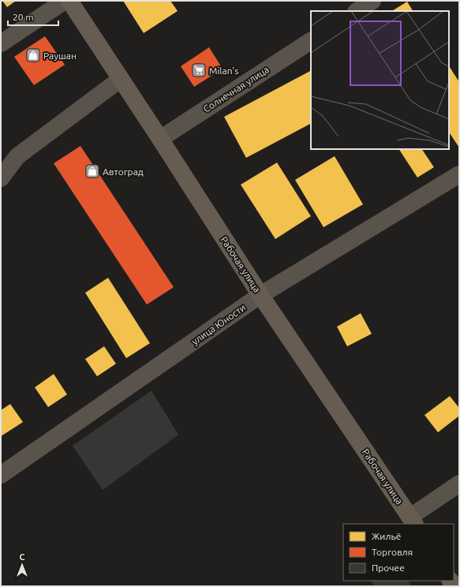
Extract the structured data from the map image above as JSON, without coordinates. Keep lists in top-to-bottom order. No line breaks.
{"streets":{"main road":["Рабочая улица"],"street":["Солнечная улица","улица Юности"]},"crossings":[["Солнечная улица","Рабочая улица"],["Рабочая улица","улица Юности"]],"places":{"shop":["Раушан","Автоград"],"supermarket":["Milan's"]},"legend":["Жильё","Торговля","Прочее"],"scale_bar":"20 m","north":"top"}
